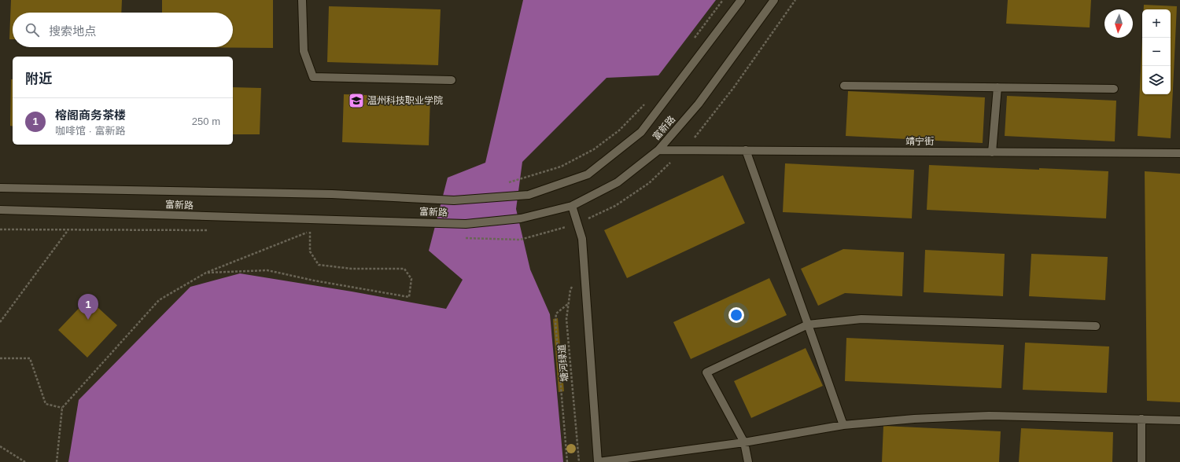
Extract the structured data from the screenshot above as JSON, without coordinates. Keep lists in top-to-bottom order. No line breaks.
{"streets":{"street":["富新路","靖宁街"],"path":["塘河绿道"]},"crossings":[["富新路","靖宁街"]],"places":{"school or university":["温州科技职业学院"]},"north":"bottom","page":{"map_buttons":["+","−"],"search":"搜索地点","heading":"附近","list":[{"mark":"1","name":"榕阁商务茶楼","note":"咖啡馆 · 富新路","value":"250 m"}],"pins":"1"}}
